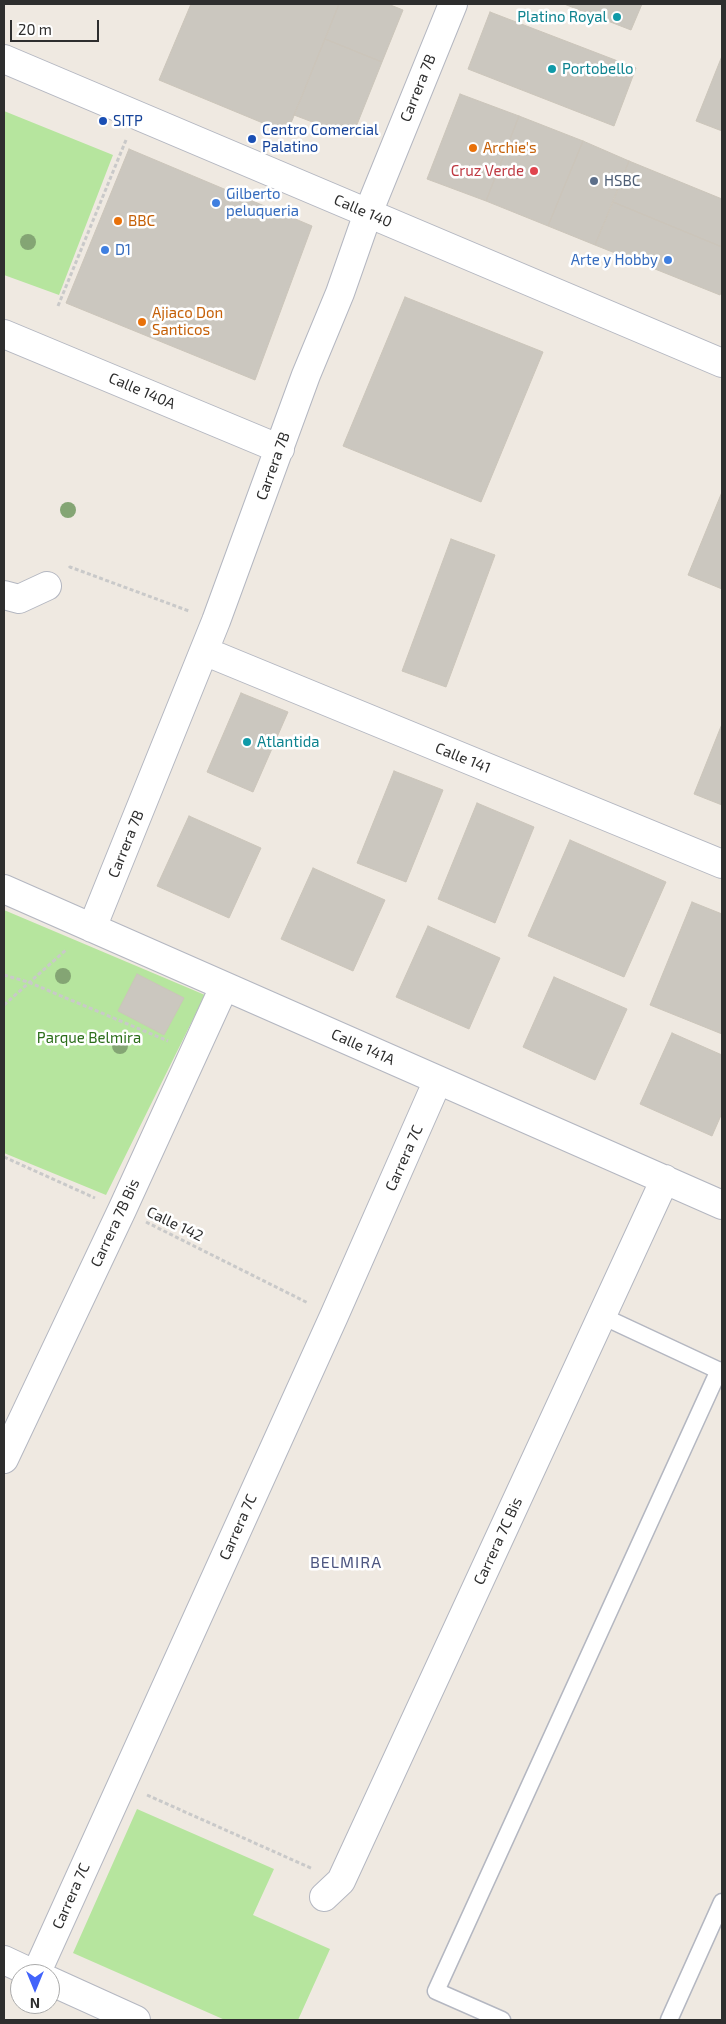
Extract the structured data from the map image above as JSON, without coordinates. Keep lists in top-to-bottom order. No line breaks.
{"streets":{"street":["Carrera 7B","Calle 140","Calle 140A","Calle 141","Calle 141A","Carrera 7C","Carrera 7B Bis","Carrera 7C Bis"],"path":["Calle 142"]},"crossings":[["Carrera 7B","Calle 140"],["Carrera 7B","Calle 140A"],["Carrera 7B","Calle 141"],["Carrera 7B","Calle 141A"],["Calle 141A","Carrera 7C"],["Calle 141A","Carrera 7B Bis"],["Calle 141A","Carrera 7C Bis"],["Carrera 7C","Calle 142"],["Carrera 7B Bis","Calle 142"]],"districts":["BELMIRA"],"parks":["Parque Belmira"],"places":["Platino Royal","Portobello","SITP","Centro Comercial Palatino","Archie's","Cruz Verde","HSBC","Gilberto peluqueria","BBC","D1","Arte y Hobby","Ajiaco Don Santicos","Atlantida"],"scale_bar":"20 m","north":"bottom"}
